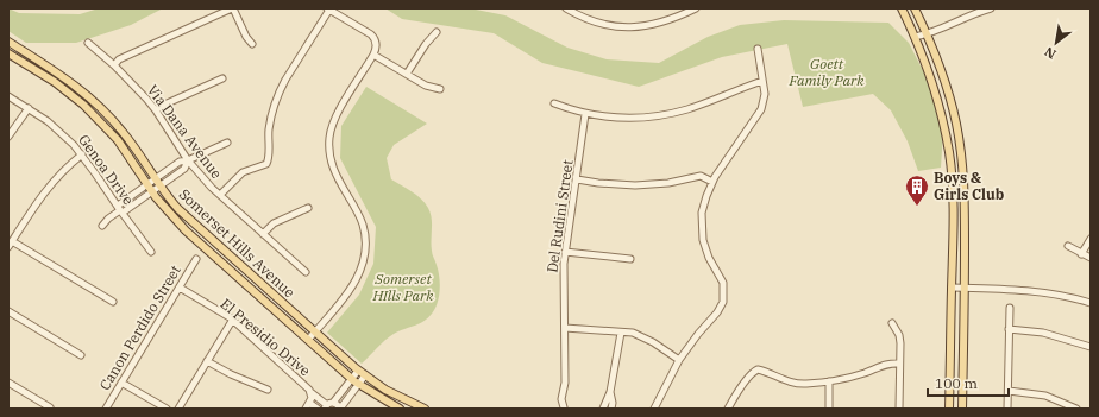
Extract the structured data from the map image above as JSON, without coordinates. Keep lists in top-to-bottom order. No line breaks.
{"streets":{"main road":["Somerset Hills Avenue"],"street":["Via Dana Avenue","Genoa Drive","Del Rudini Street","Canon Perdido Street","El Presidio Drive"]},"crossings":[["Canon Perdido Street","El Presidio Drive"]],"parks":["Goett Family Park","Somerset HIlls Park"],"places":{"building":["Boys & Girls Club"]},"scale_bar":"100 m","north":"bottom left"}
